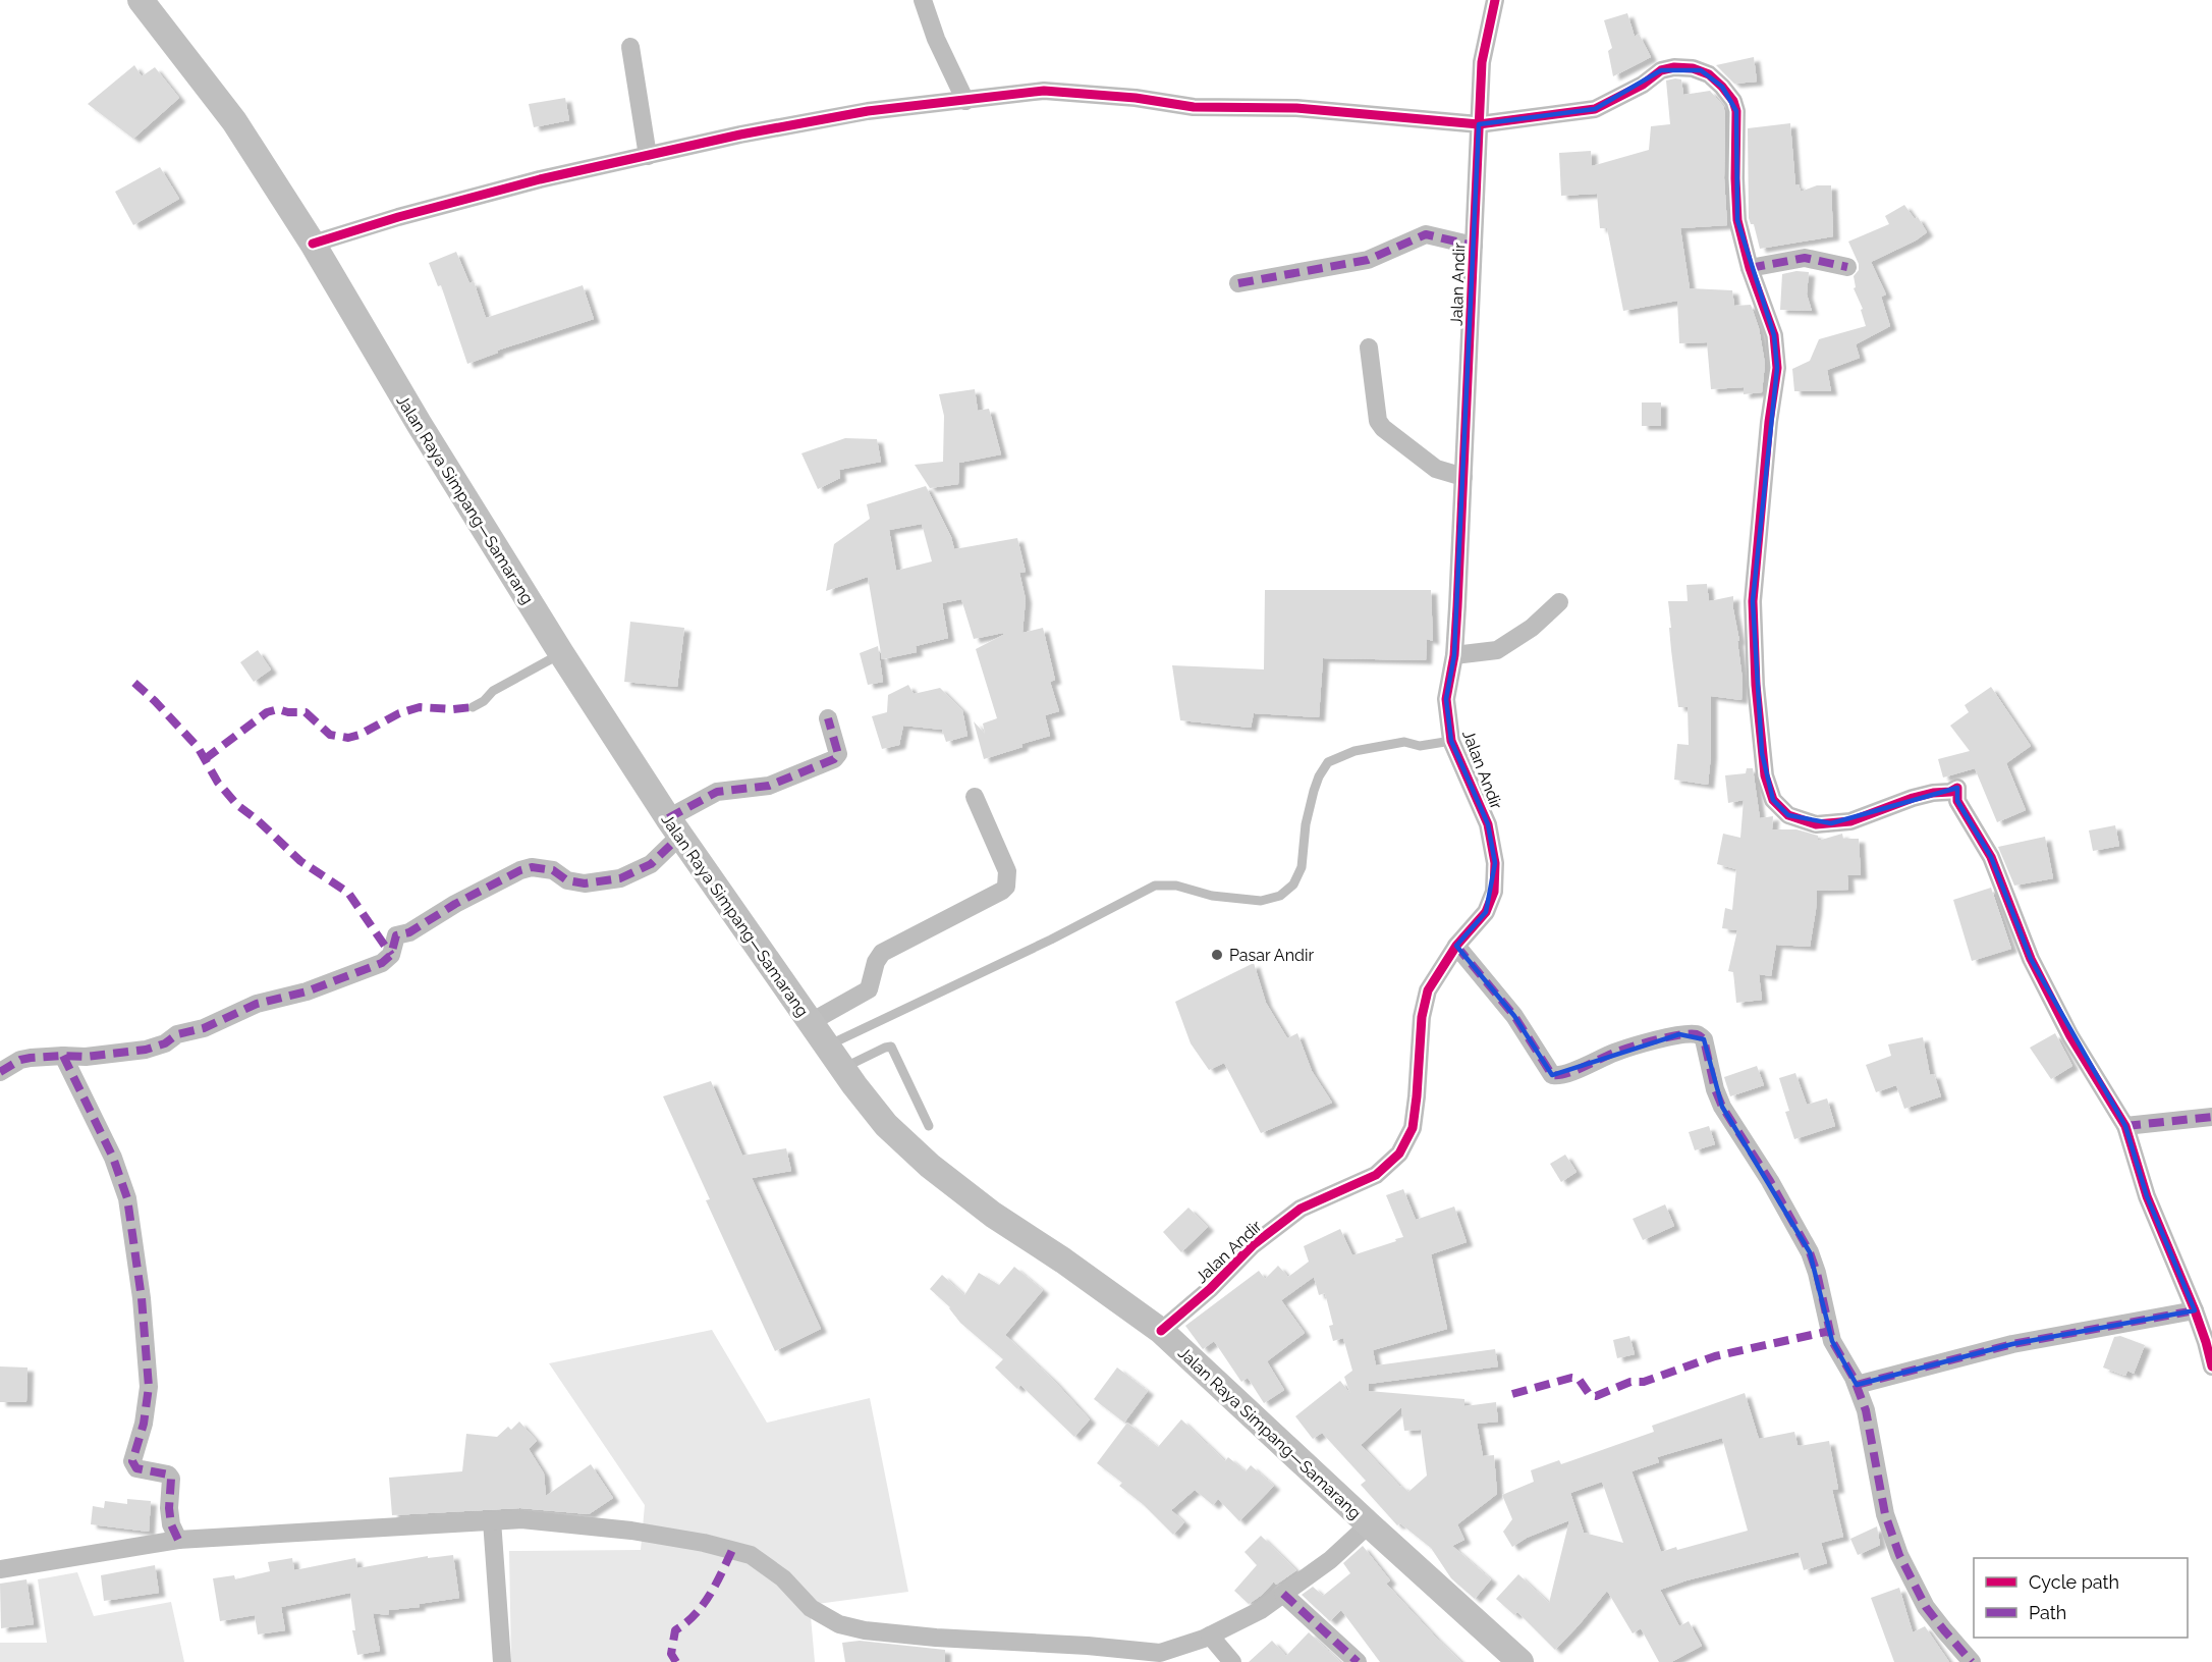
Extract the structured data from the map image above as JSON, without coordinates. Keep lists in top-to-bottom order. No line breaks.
{"streets":{"main road":["Jalan Raya Simpang—Samarang"],"street":["Jalan Andir"]},"crossings":[["Jalan Andir","Jalan Raya Simpang—Samarang"]],"places":["Pasar Andir"],"legend":["Cycle path","Path"]}
